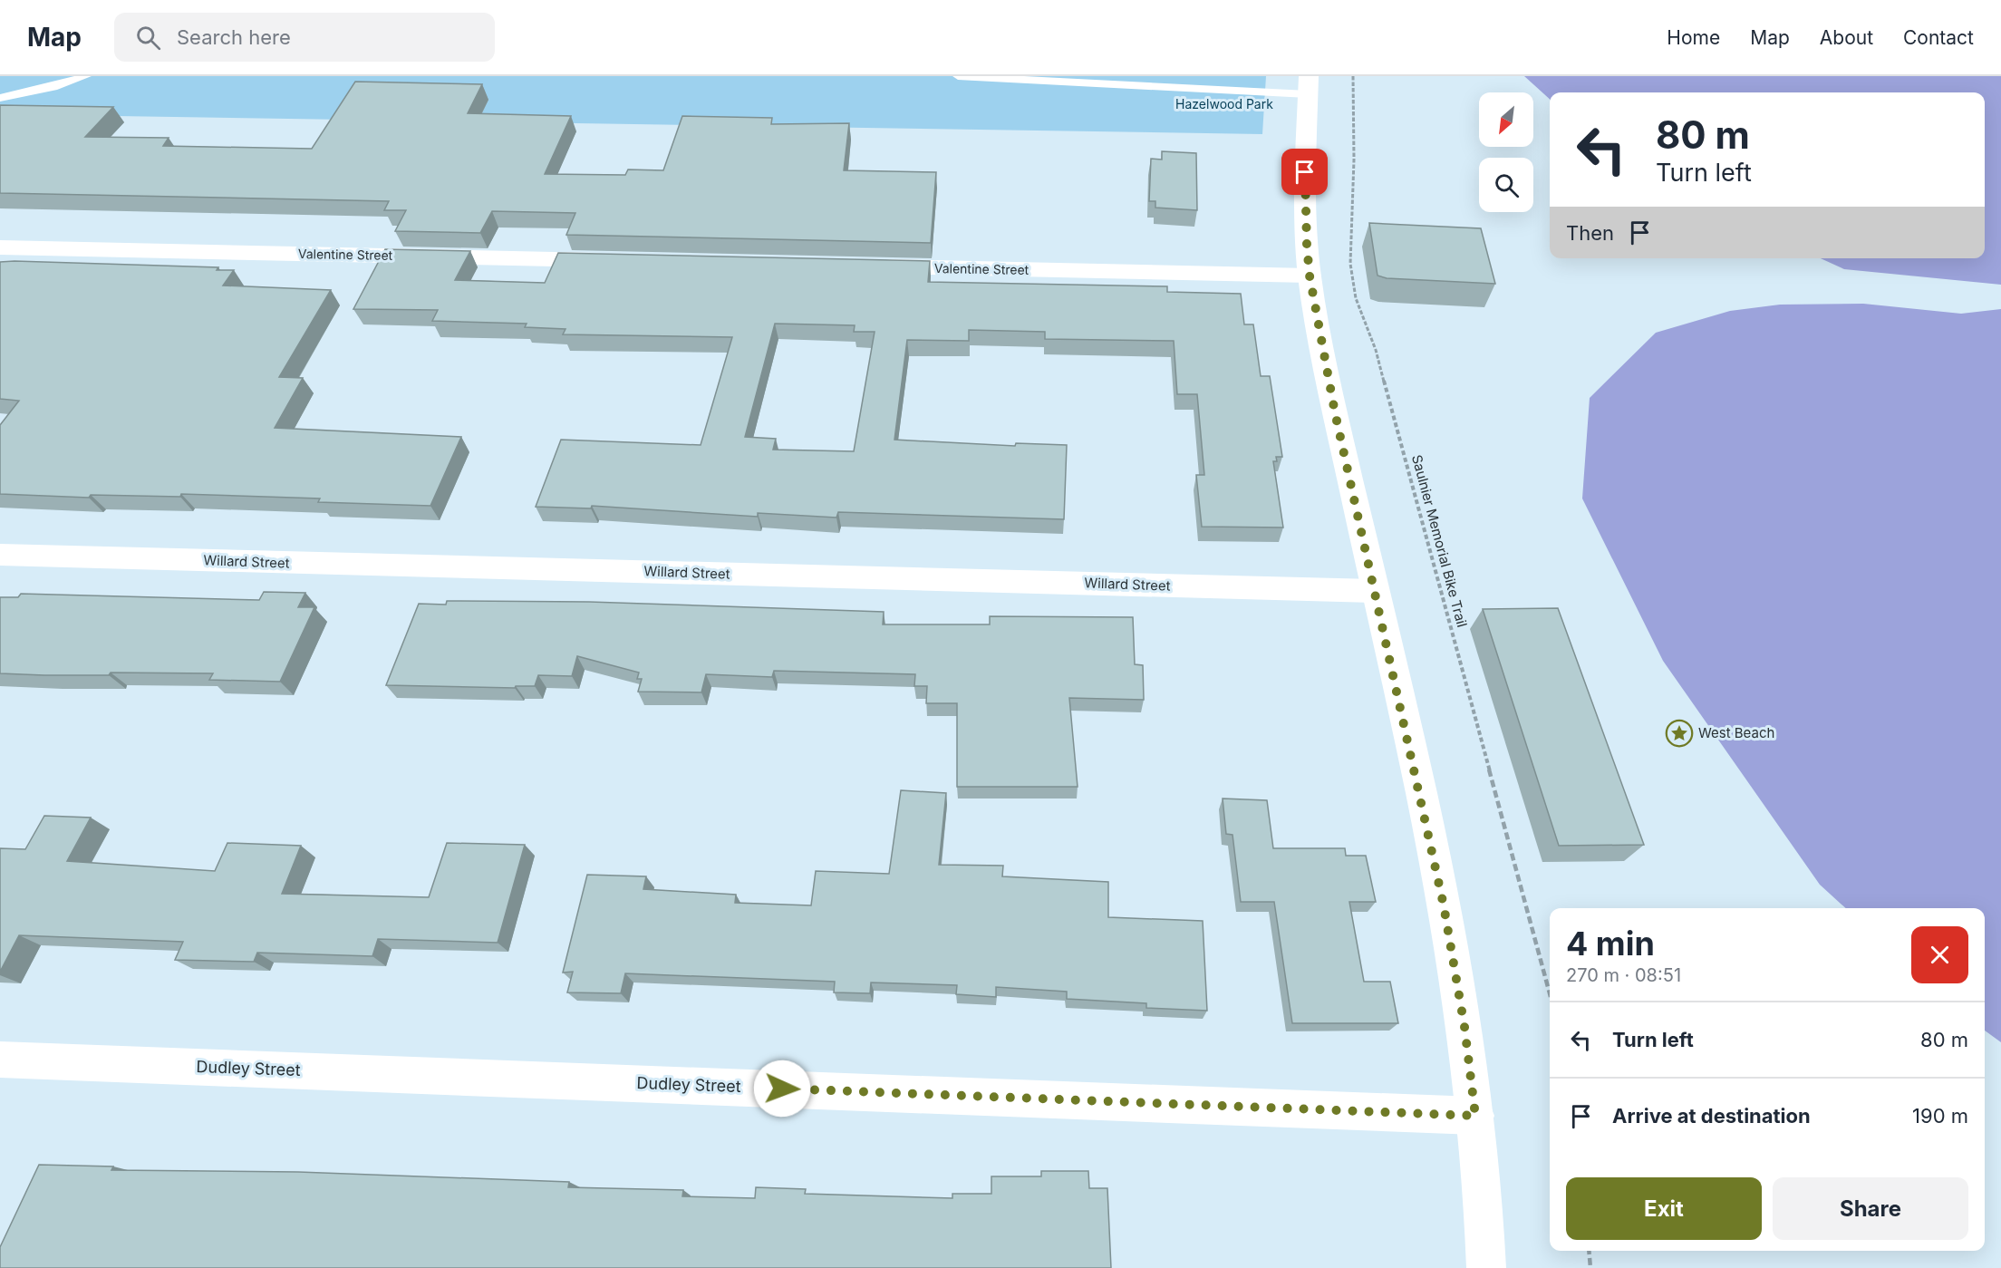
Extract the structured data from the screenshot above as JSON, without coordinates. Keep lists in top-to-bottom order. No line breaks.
{"streets":{"street":["Valentine Street","Willard Street","Dudley Street"],"path":["Saulnier Memorial Bike Trail"]},"parks":["Hazelwood Park"],"places":{"place":["West Beach"]},"north":"bottom left","page":{"header":"Map","search":"Search here","nav":["Home","Map","About","Contact"],"turn":["80 m","Turn left"],"then":"Then","heading":["4 min","270 m · 08:51"],"list":[{"name":"Turn left","value":"80 m"},{"name":"Arrive at destination","value":"190 m"}],"buttons":["Exit","Share"]}}
